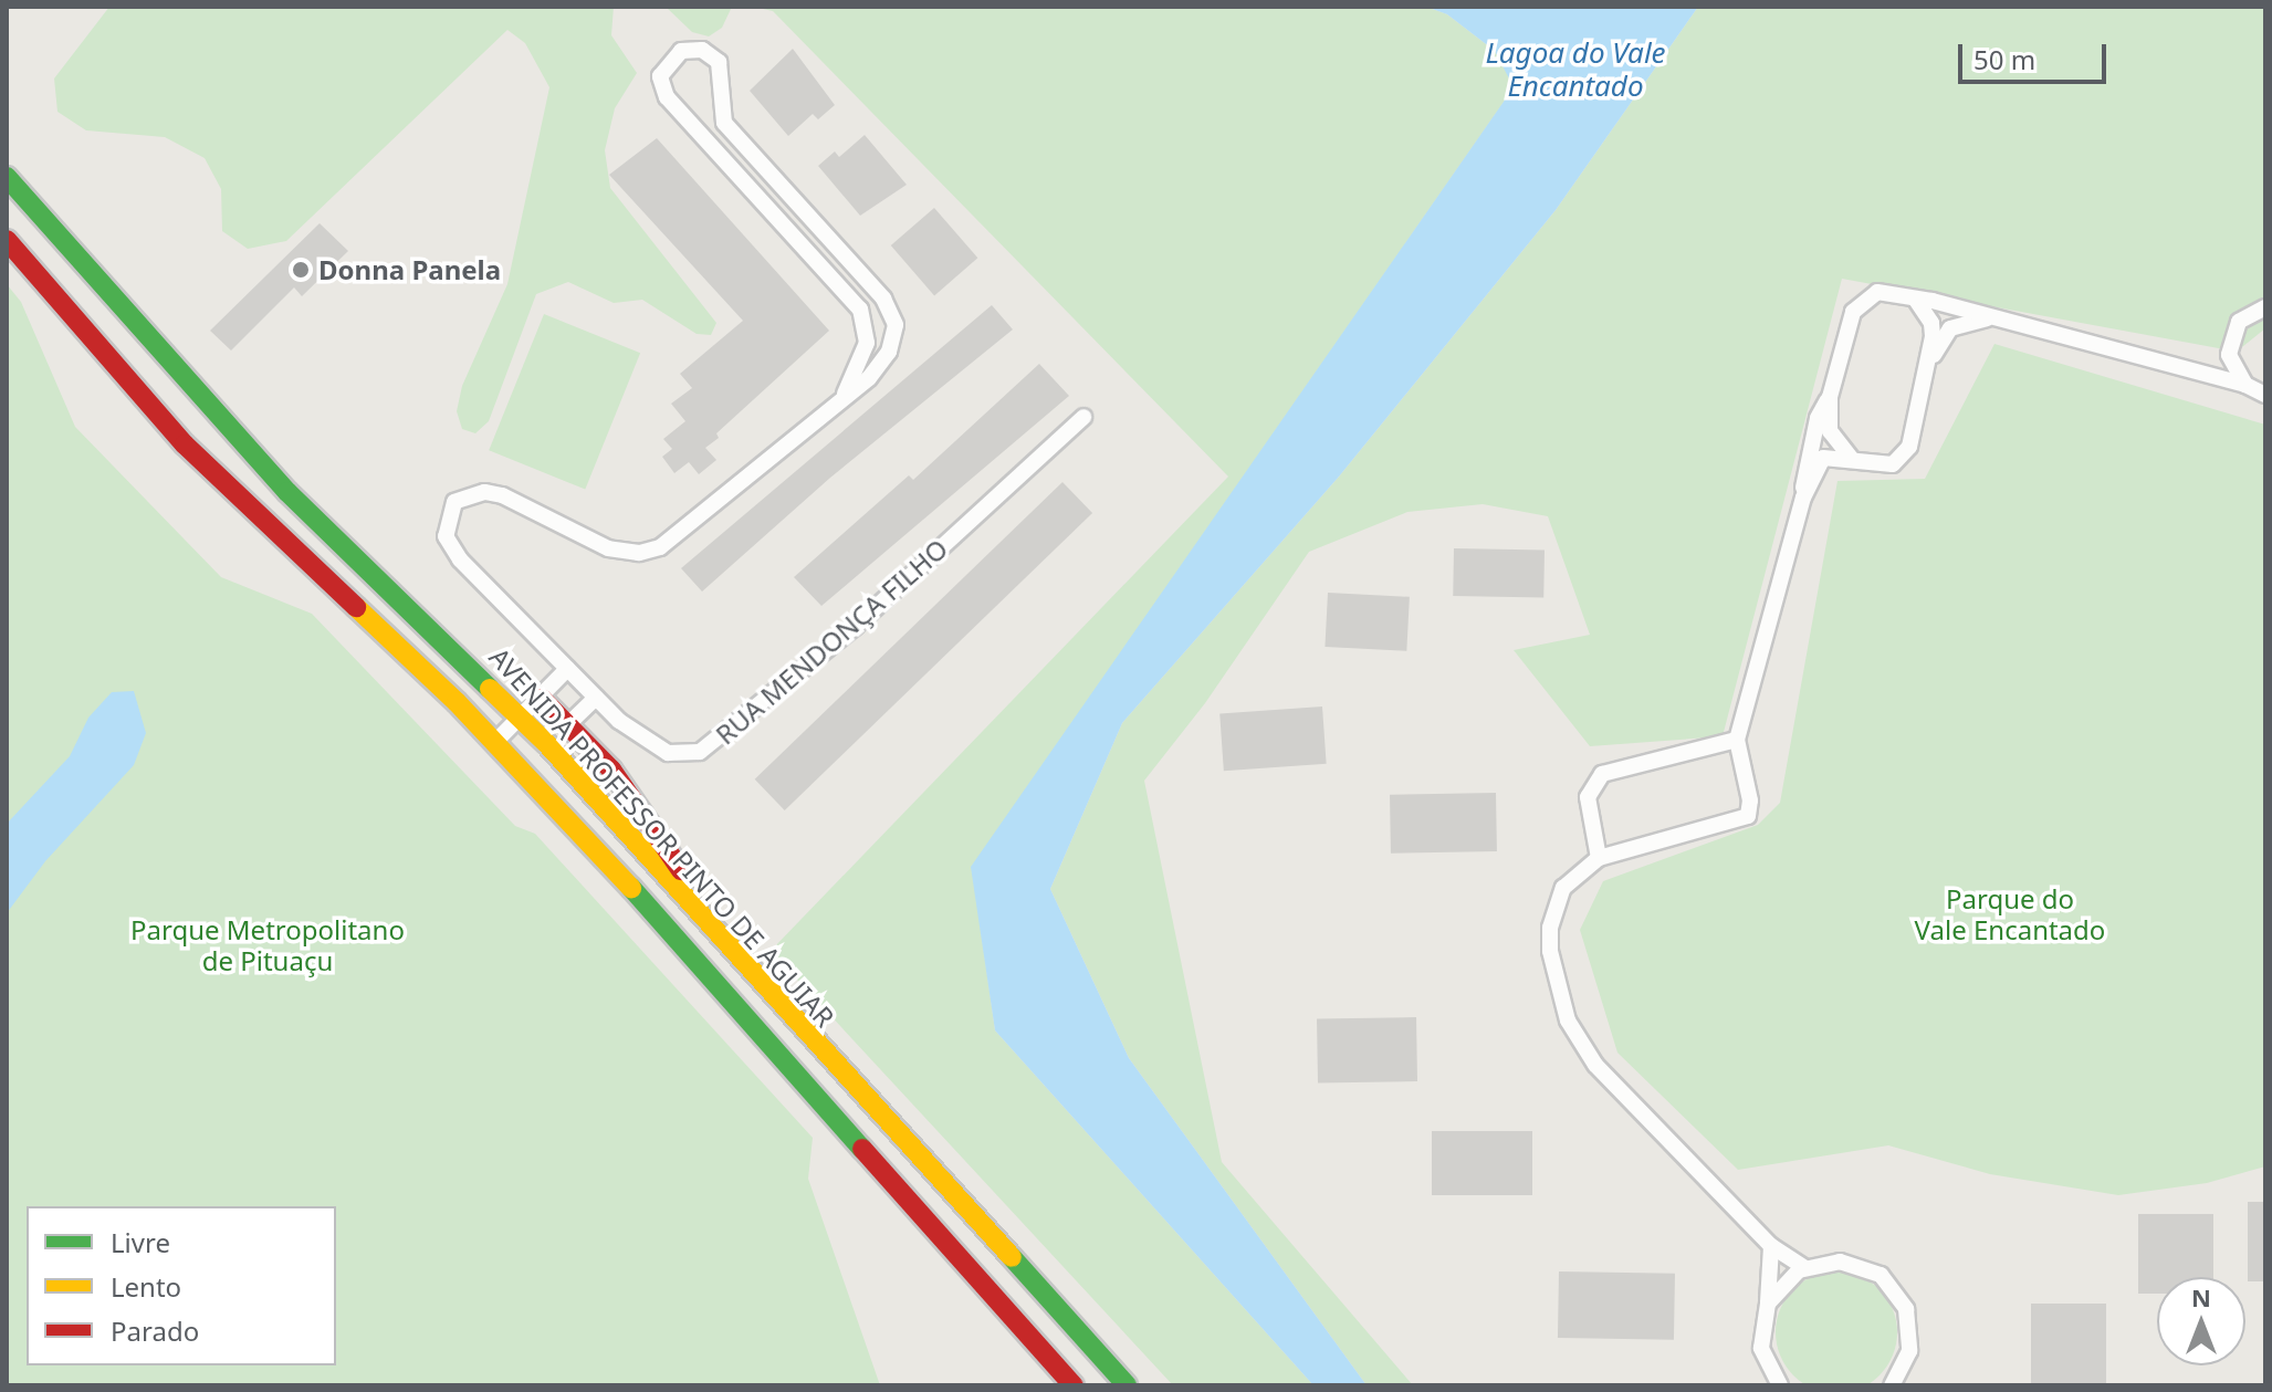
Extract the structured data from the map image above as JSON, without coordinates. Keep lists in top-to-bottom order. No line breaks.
{"streets":{"main road":["AVENIDA PROFESSOR PINTO DE AGUIAR"],"street":["RUA MENDONÇA FILHO"]},"water":["Lagoa do Vale Encantado"],"parks":["Parque do Vale Encantado","Parque Metropolitano de Pituaçu"],"places":["Donna Panela"],"legend":["Livre","Lento","Parado"],"scale_bar":"50 m","north":"top"}
